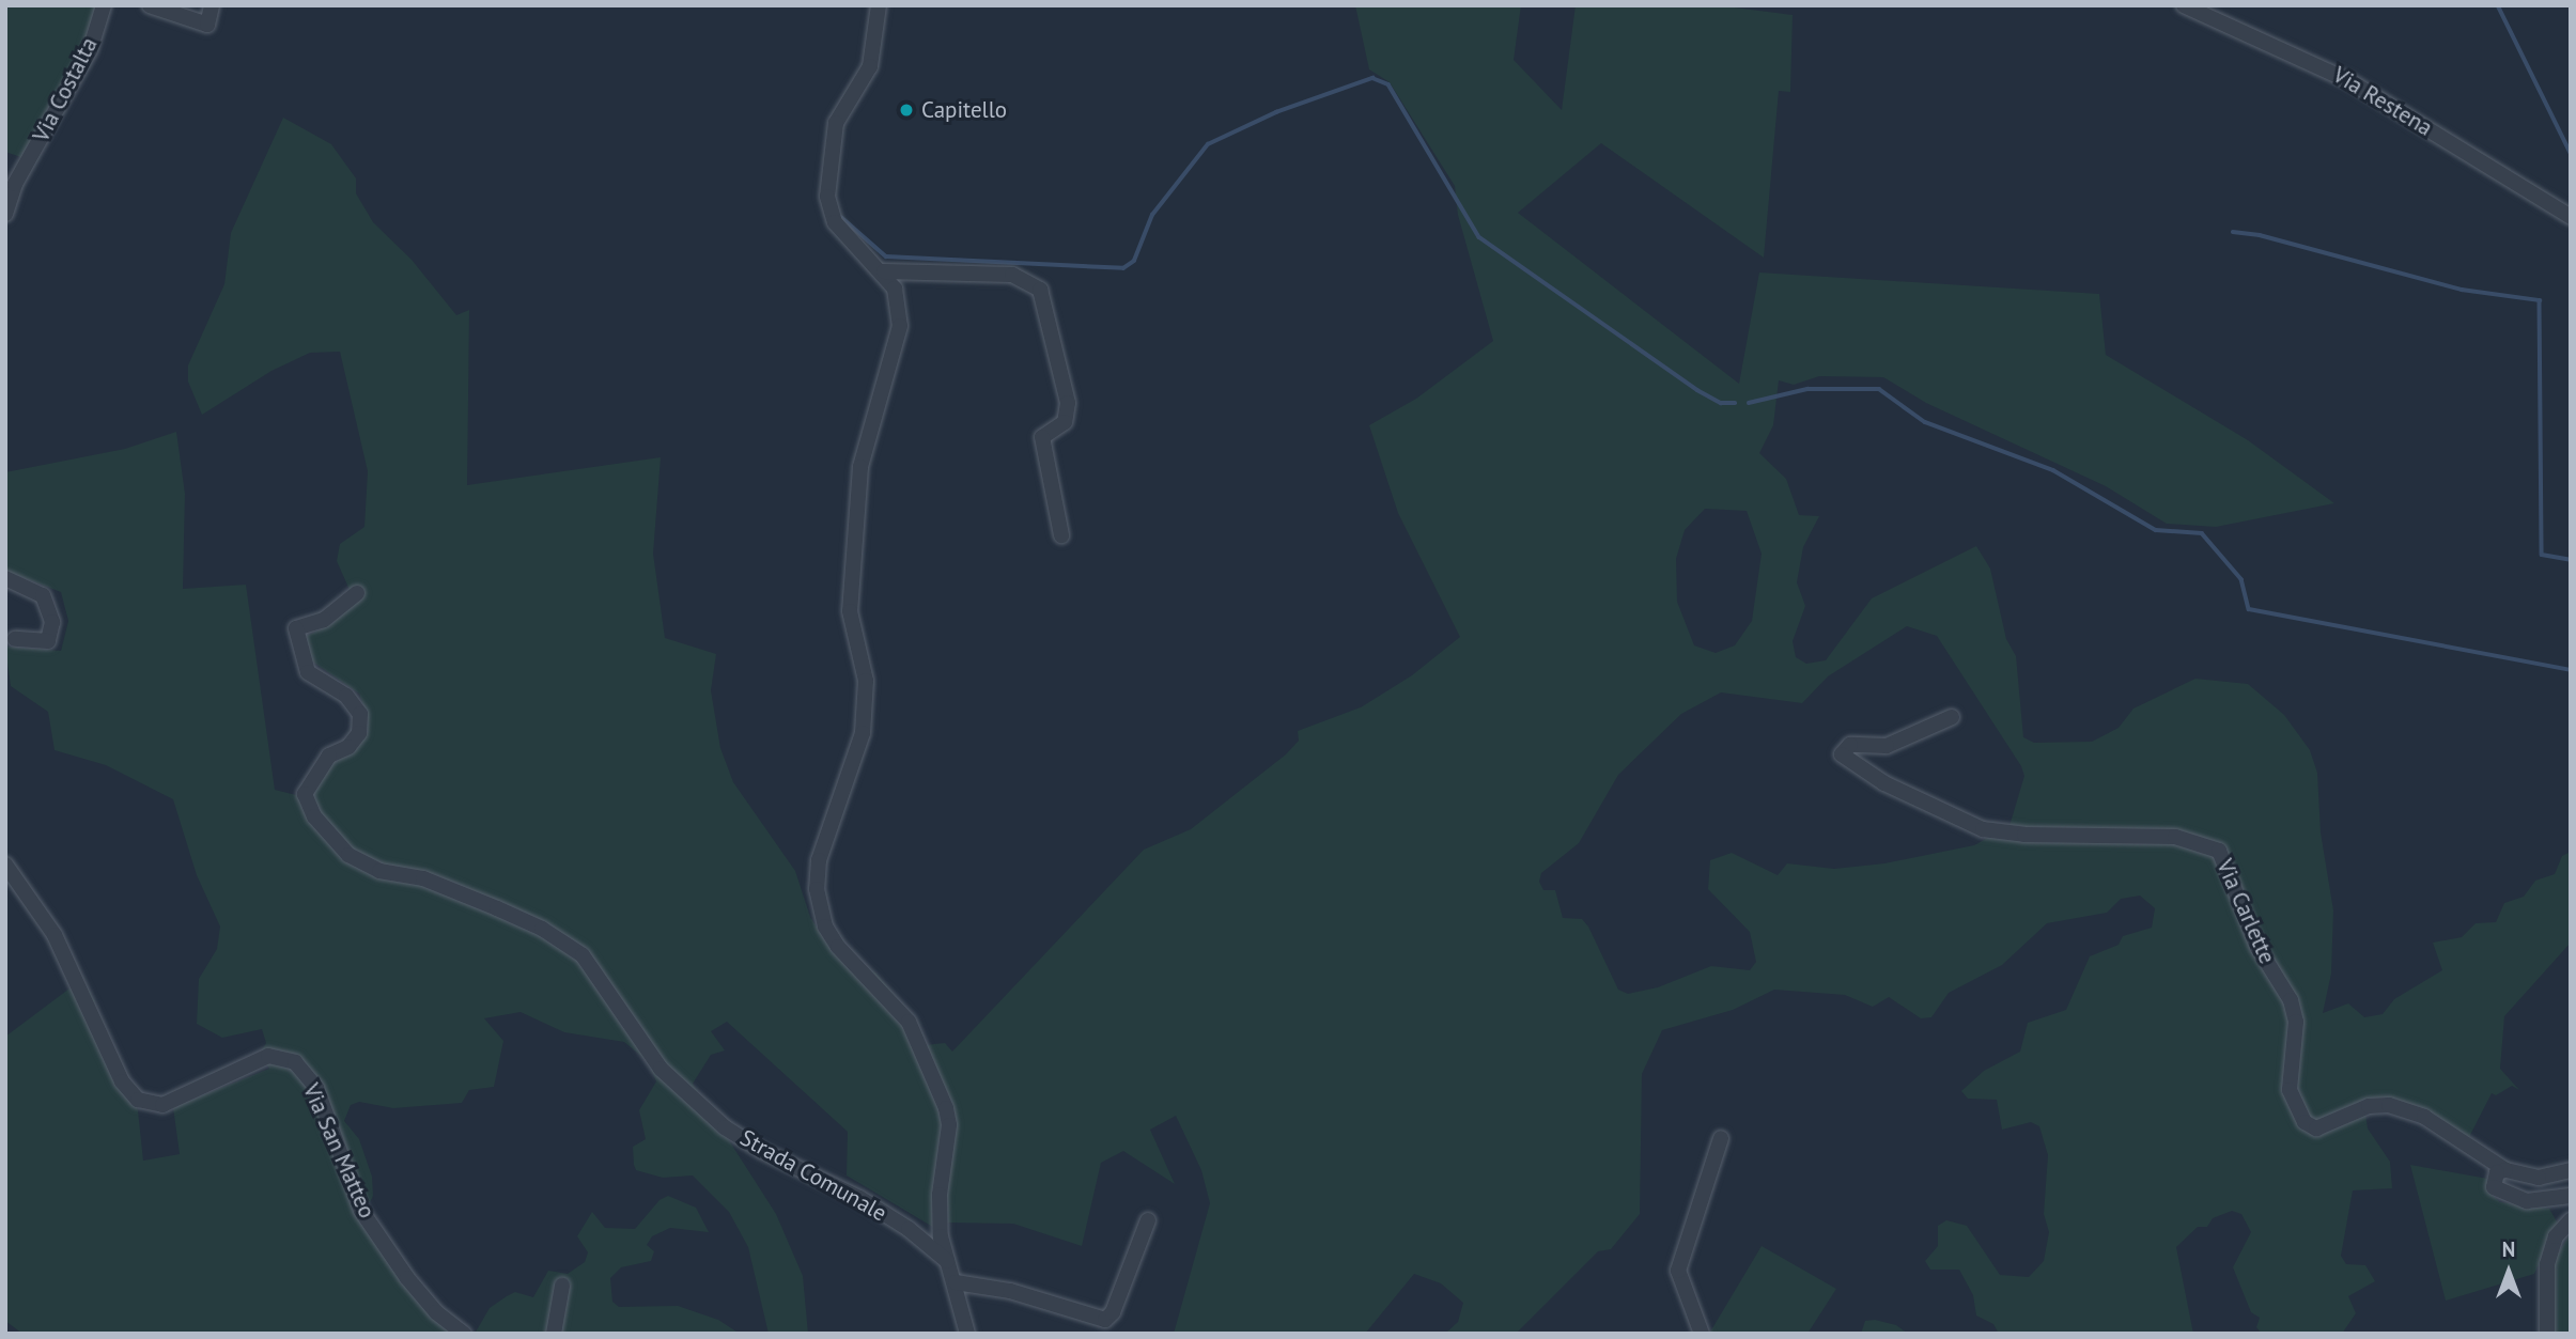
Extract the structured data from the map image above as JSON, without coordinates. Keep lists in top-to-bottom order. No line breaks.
{"streets":{"street":["Via Costalta","Via Restena","Via Carlette","Via San Matteo","Strada Comunale"]},"places":["Capitello"],"north":"top"}
